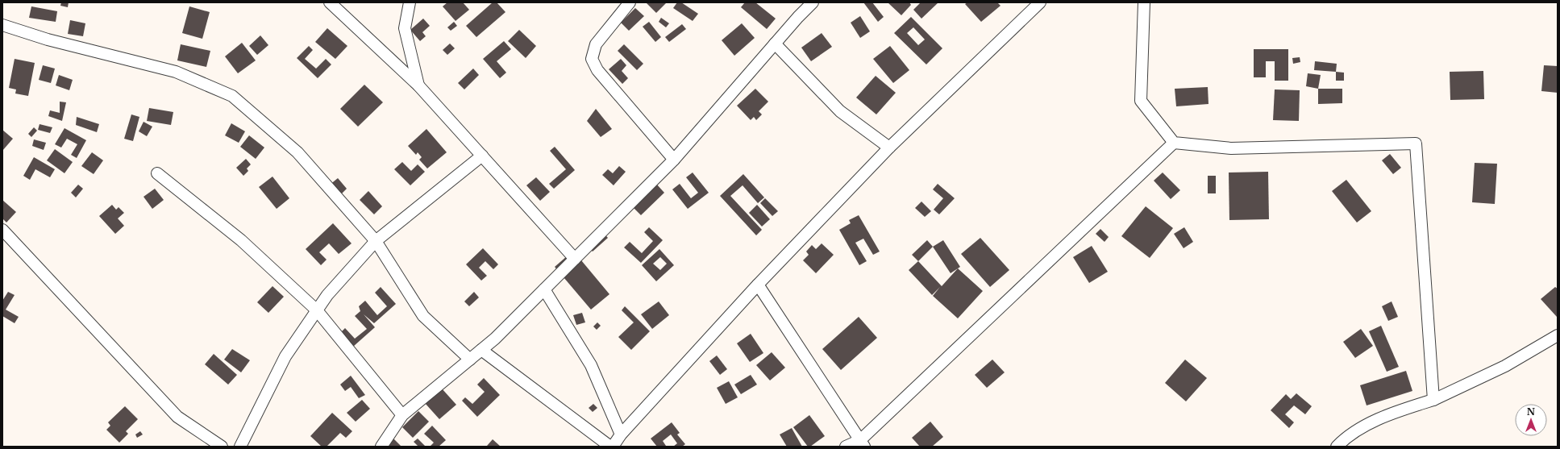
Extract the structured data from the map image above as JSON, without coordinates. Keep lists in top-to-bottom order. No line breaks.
{"north":"top"}
